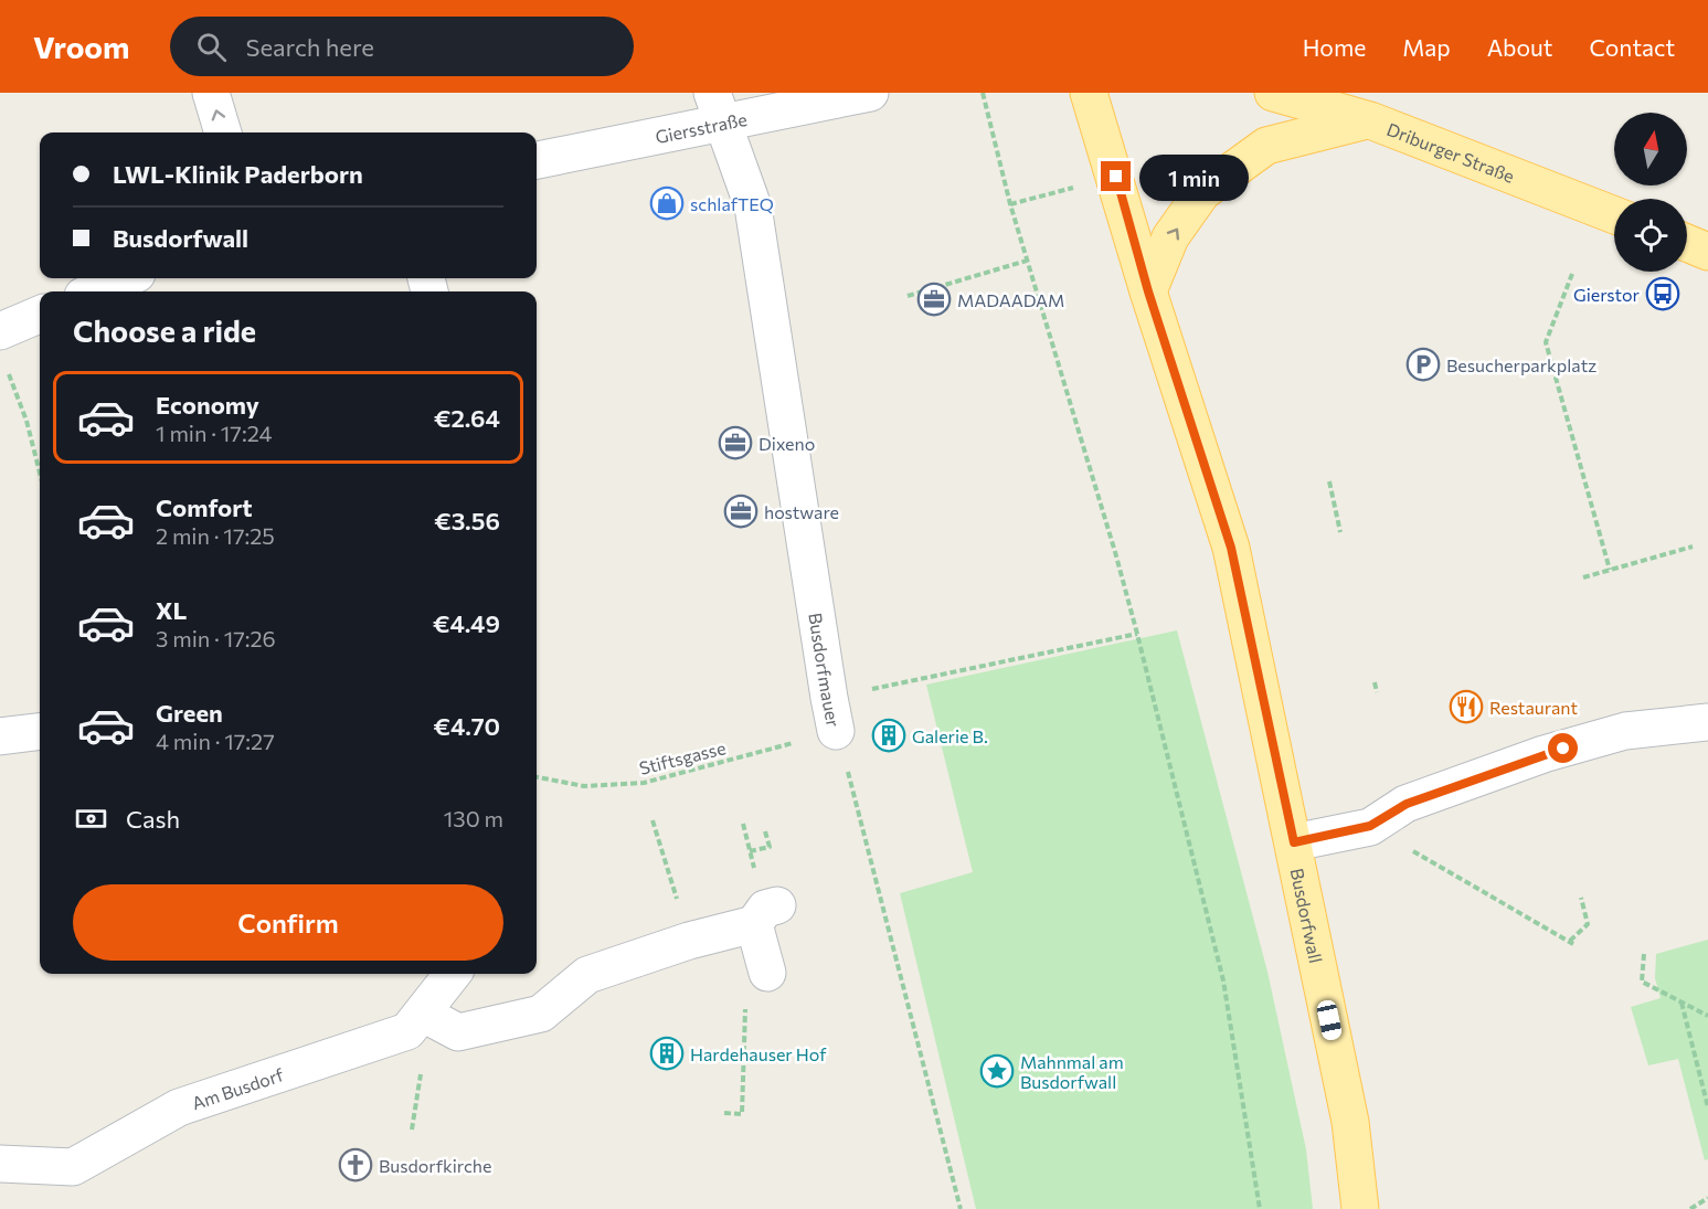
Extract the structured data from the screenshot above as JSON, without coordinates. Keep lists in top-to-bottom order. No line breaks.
{"streets":{"main road":["Driburger Straße","Busdorfwall"],"street":["Giersstraße","Busdorfmauer","Am Busdorf"],"path":["Stiftsgasse"]},"crossings":[["Giersstraße","Busdorfmauer"],["Busdorfmauer","Stiftsgasse"]],"places":{"shop":["schlafTEQ"],"bus stop":["Gierstor"],"office":["MADAADAM","Dixeno","hostware"],"parking":["Besucherparkplatz"],"restaurant":["Restaurant"],"building":["Galerie B.","Hardehauser Hof"],"place":["Mahnmal am Busdorfwall"],"church":["Busdorfkirche"]},"north":"top","page":{"header":"Vroom","search":"Search here","nav":["Home","Map","About","Contact"],"banner":["LWL-Klinik Paderborn","Busdorfwall"],"bubble":"1 min","heading":"Choose a ride","list":[{"name":"Economy","note":"1 min · 17:24","value":"€2.64"},{"name":"Comfort","note":"2 min · 17:25","value":"€3.56"},{"name":"XL","note":"3 min · 17:26","value":"€4.49"},{"name":"Green","note":"4 min · 17:27","value":"€4.70"}],"pay":["Cash","130 m"],"buttons":"Confirm"}}
